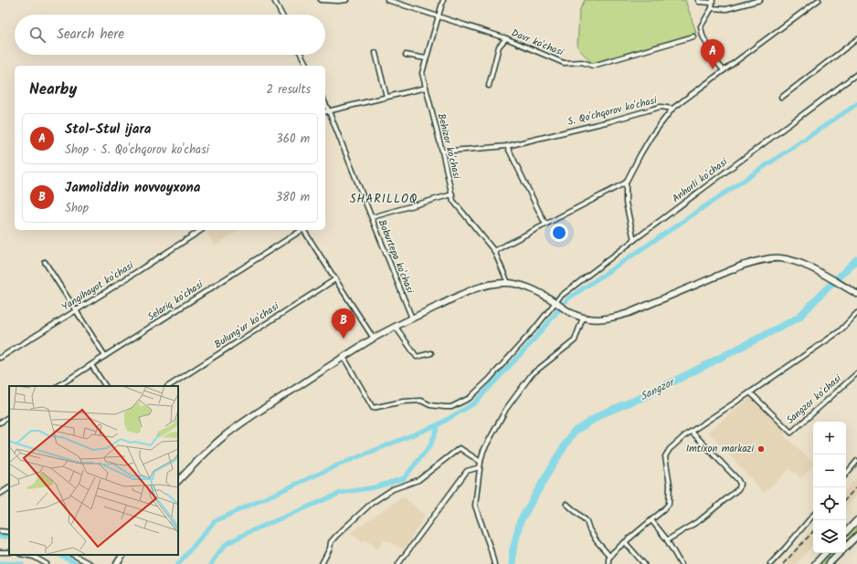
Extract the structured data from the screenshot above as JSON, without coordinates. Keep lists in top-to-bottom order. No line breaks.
{"streets":{"street":["Davr ko'chasi","S. Qo'chqorov ko'chasi","Behizor ko'chasi","Anhorli ko'chasi","Boburtepa ko'chasi","Yangihayot ko'chasi","Selariq ko'chasi","Bulung'ur ko'chasi","Sangzor ko'chasi"]},"crossings":[["Davr ko'chasi","Behizor ko'chasi"],["S. Qo'chqorov ko'chasi","Behizor ko'chasi"]],"districts":["SHARILLOQ"],"water":["Sangzor"],"places":["Imtixon markazi"],"page":{"search":"Search here","pins":["A","B"],"heading":["Nearby","2 results"],"list":[{"mark":"A","name":"Stol-Stul ijara","note":"Shop · S. Qo'chqorov ko'chasi","value":"360 m"},{"mark":"B","name":"Jamoliddin novvoyxona","note":"Shop","value":"380 m"}],"map_buttons":["+","−"]}}
